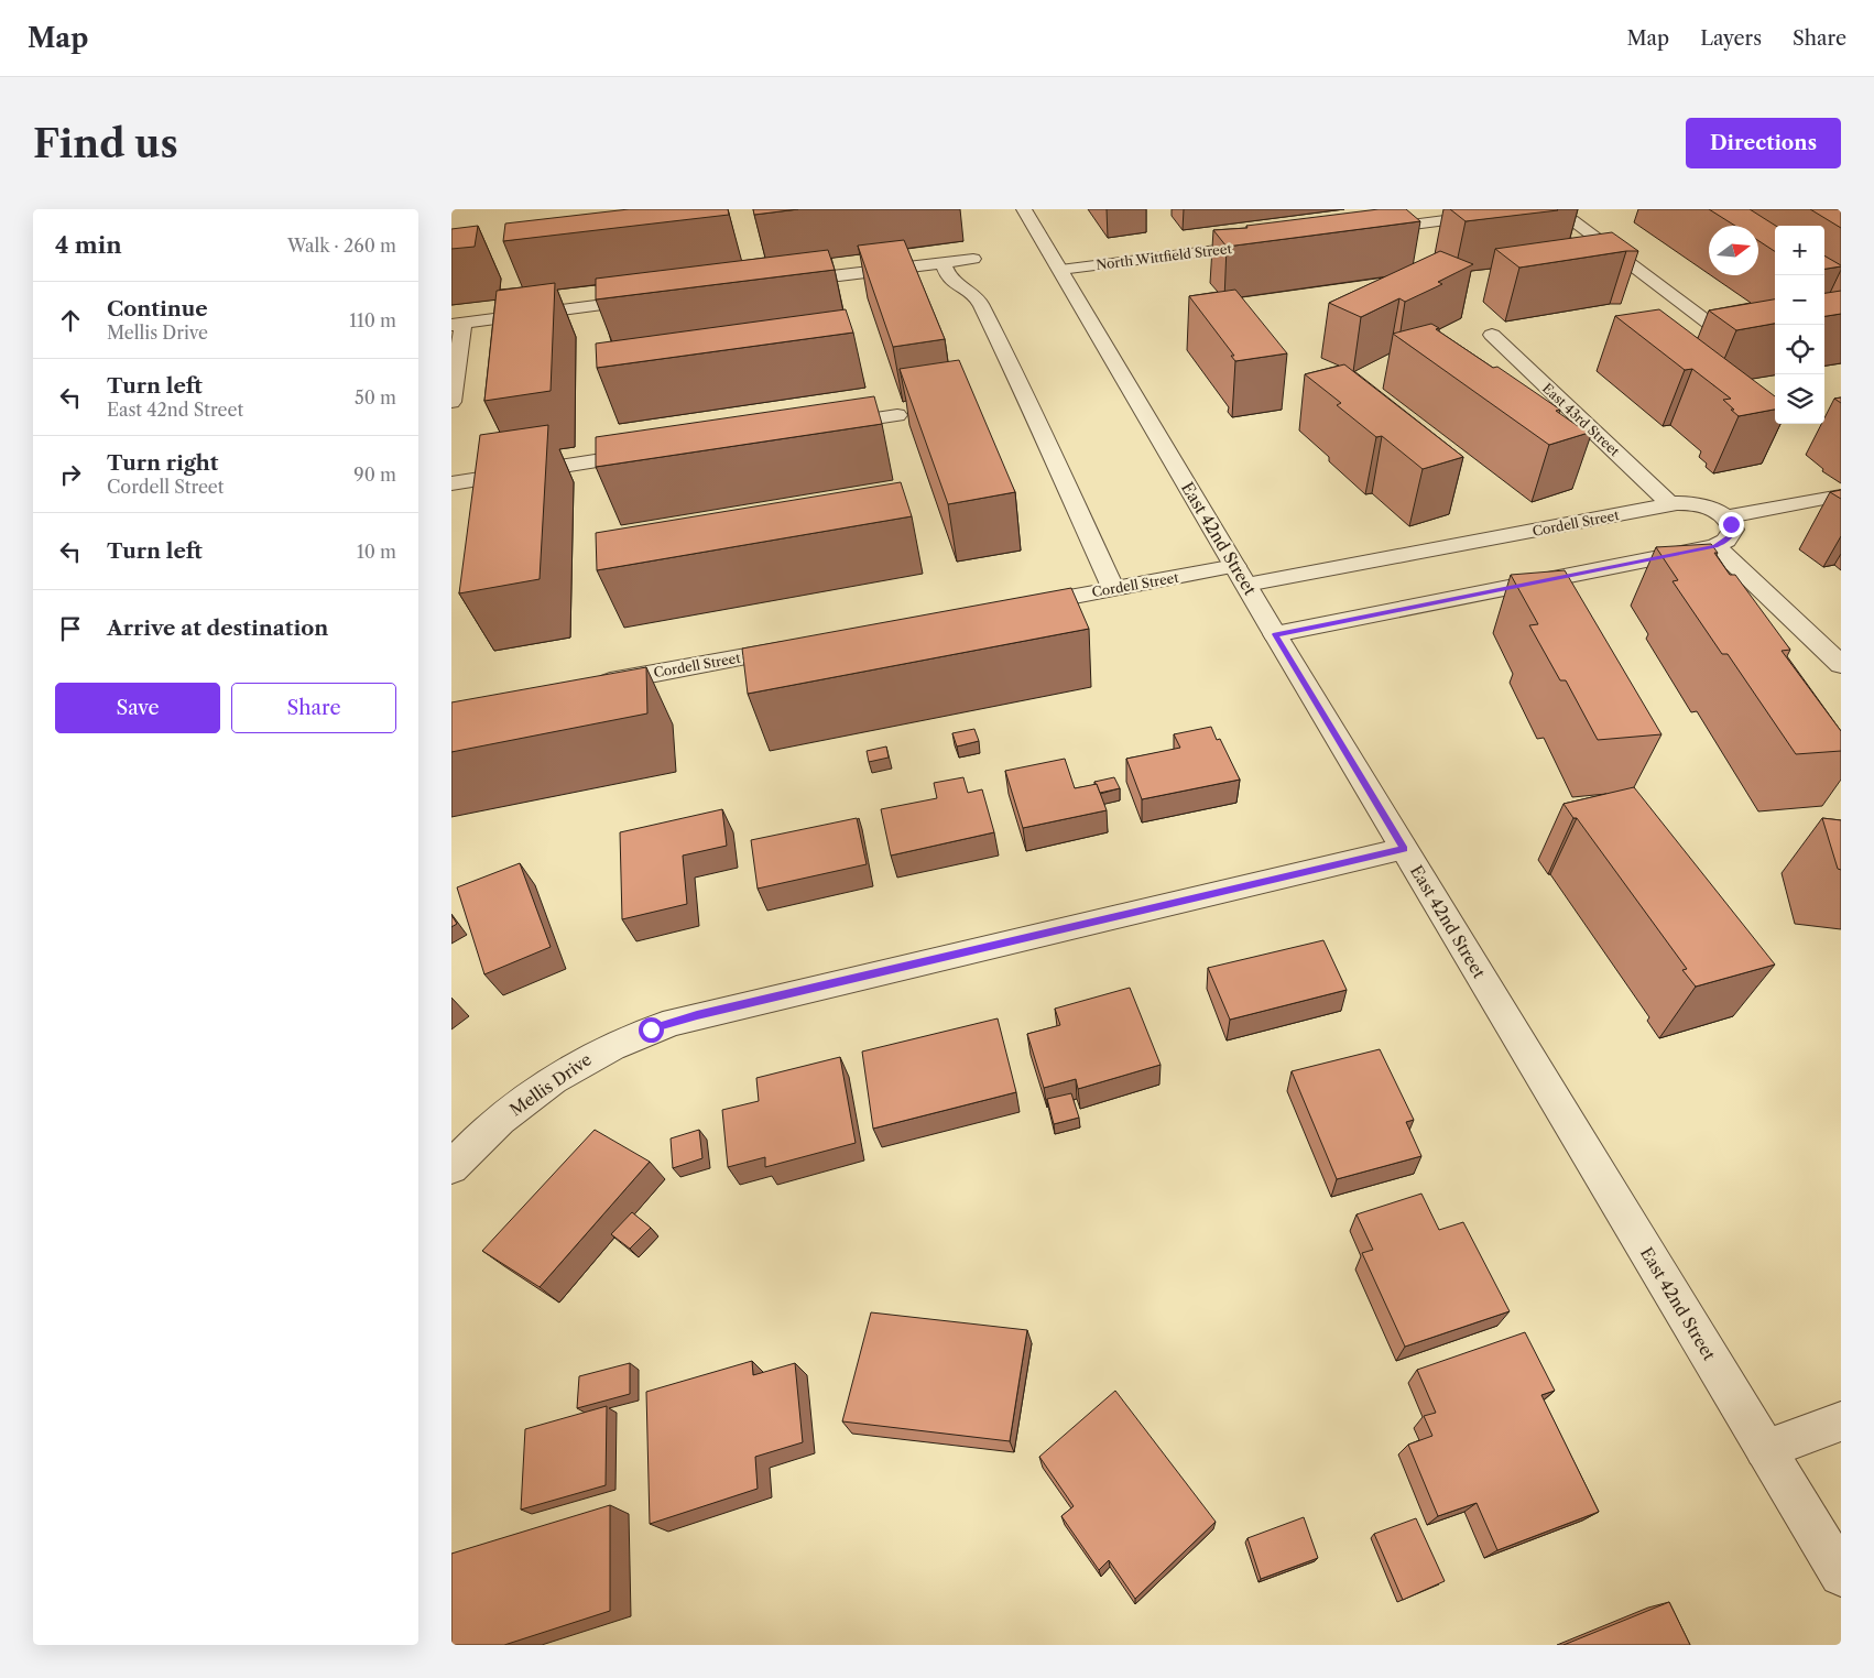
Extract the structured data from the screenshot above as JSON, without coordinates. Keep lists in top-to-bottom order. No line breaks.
{"streets":{"street":["North Wittfield Street","East 43rd Street","Cordell Street","East 42nd Street","Mellis Drive"]},"crossings":[["North Wittfield Street","East 42nd Street"],["East 43rd Street","Cordell Street"],["Cordell Street","East 42nd Street"],["East 42nd Street","Mellis Drive"]],"north":"right","page":{"header":"Map","nav":["Map","Layers","Share"],"buttons":["Directions",["Save","Share"]],"title":"Find us","heading":["4 min","Walk · 260 m"],"map_buttons":["+","−"],"list":[["Continue","Mellis Drive","110 m"],["Turn left","East 42nd Street","50 m"],["Turn right","Cordell Street","90 m"],["Turn left","10 m"],"Arrive at destination"]}}
